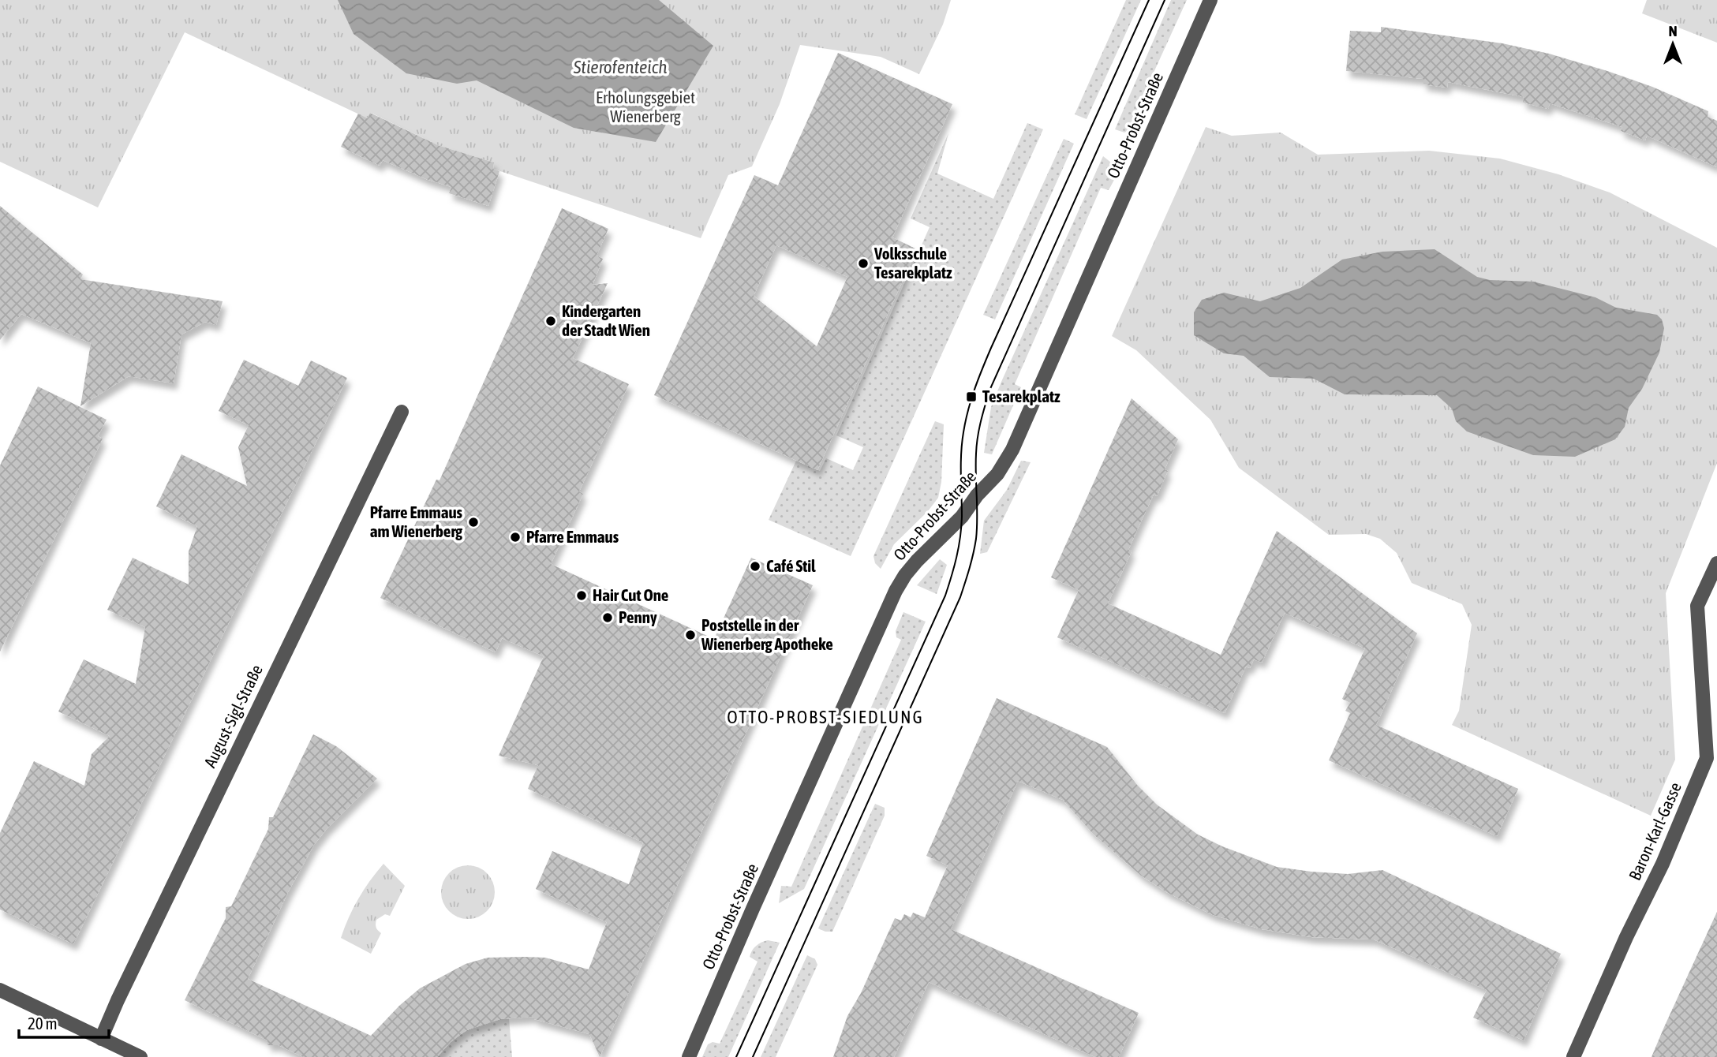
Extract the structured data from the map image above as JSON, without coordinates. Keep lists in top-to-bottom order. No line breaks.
{"streets":{"street":["Otto-Probst-Straße","August-Sigl-Straße","Baron-Karl-Gasse"]},"districts":["OTTO-PROBST-SIEDLUNG"],"water":["Stierofenteich"],"parks":["Erholungsgebiet Wienerberg"],"places":{"other":["Volksschule Tesarekplatz","Kindergarten der Stadt Wien","Pfarre Emmaus am Wienerberg","Pfarre Emmaus","Café Stil","Hair Cut One","Penny","Poststelle in der Wienerberg Apotheke"],"transit":["Tesarekplatz"]},"scale_bar":"20 m","north":"top"}
